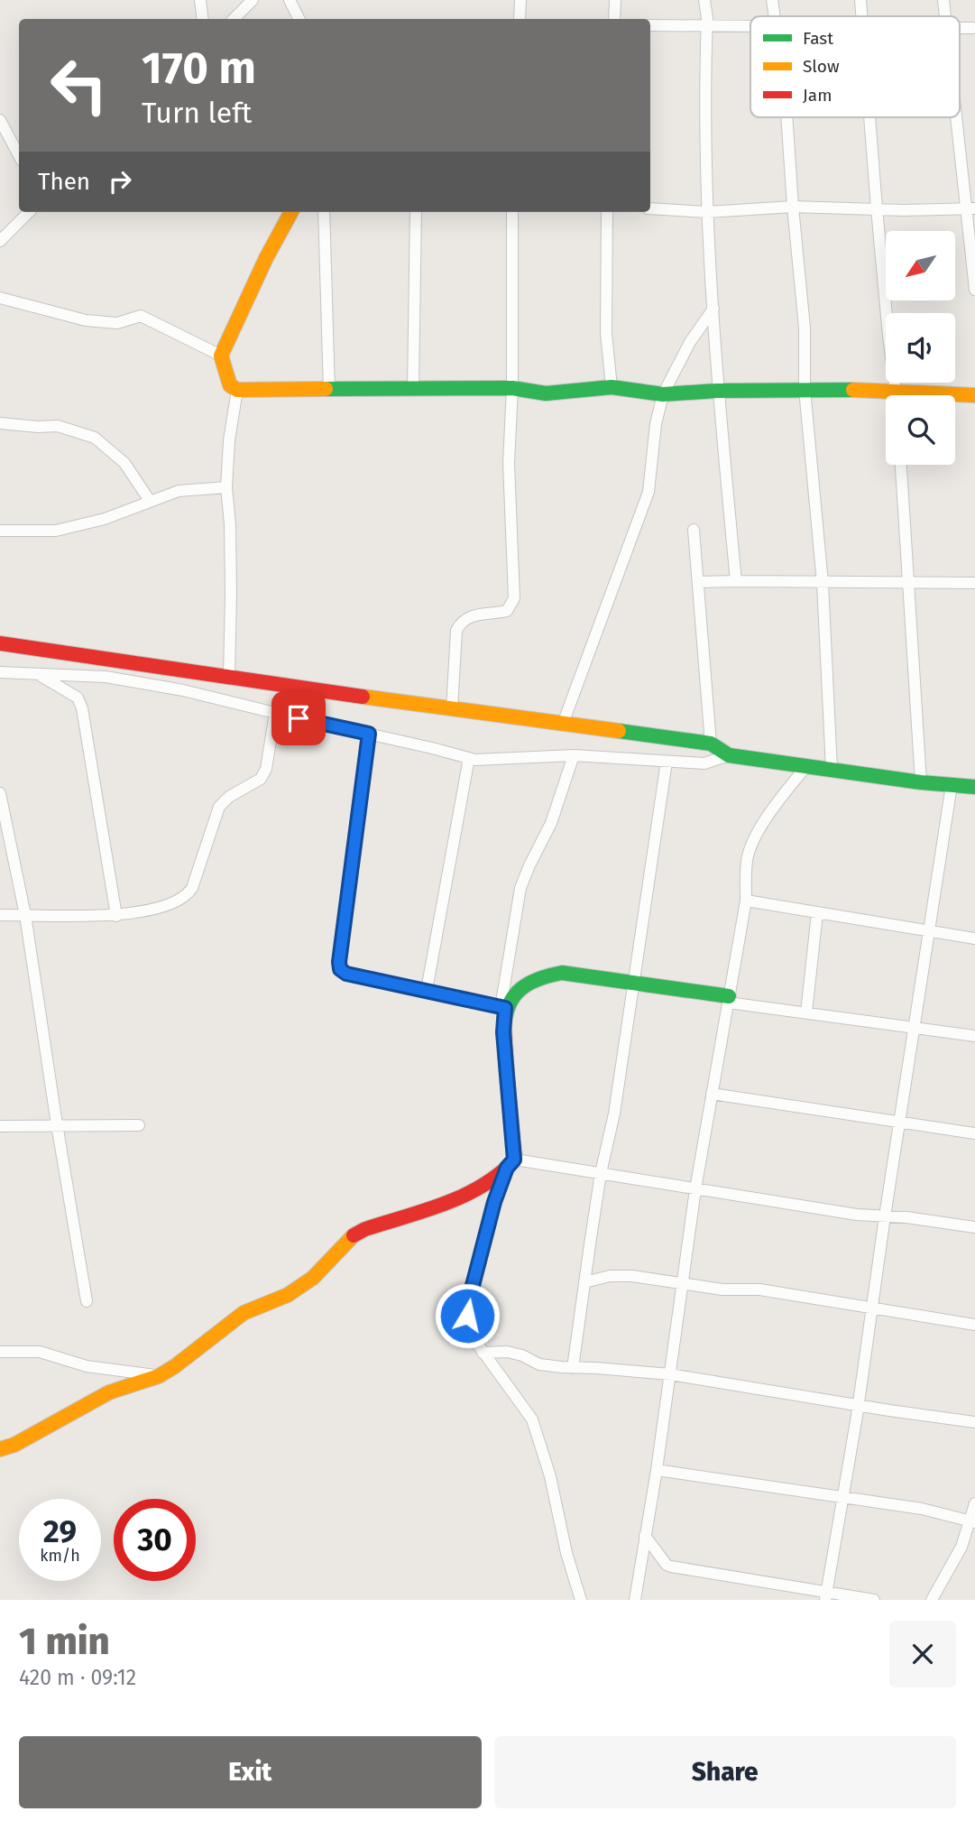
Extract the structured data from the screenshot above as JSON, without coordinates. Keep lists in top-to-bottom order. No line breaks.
{"legend":["Fast","Slow","Jam"],"north":"bottom left","page":{"turn":["170 m","Turn left"],"then":"Then","speed":"29 km/h","limit":"30","heading":["1 min","420 m · 09:12"],"buttons":["Exit","Share"]}}
